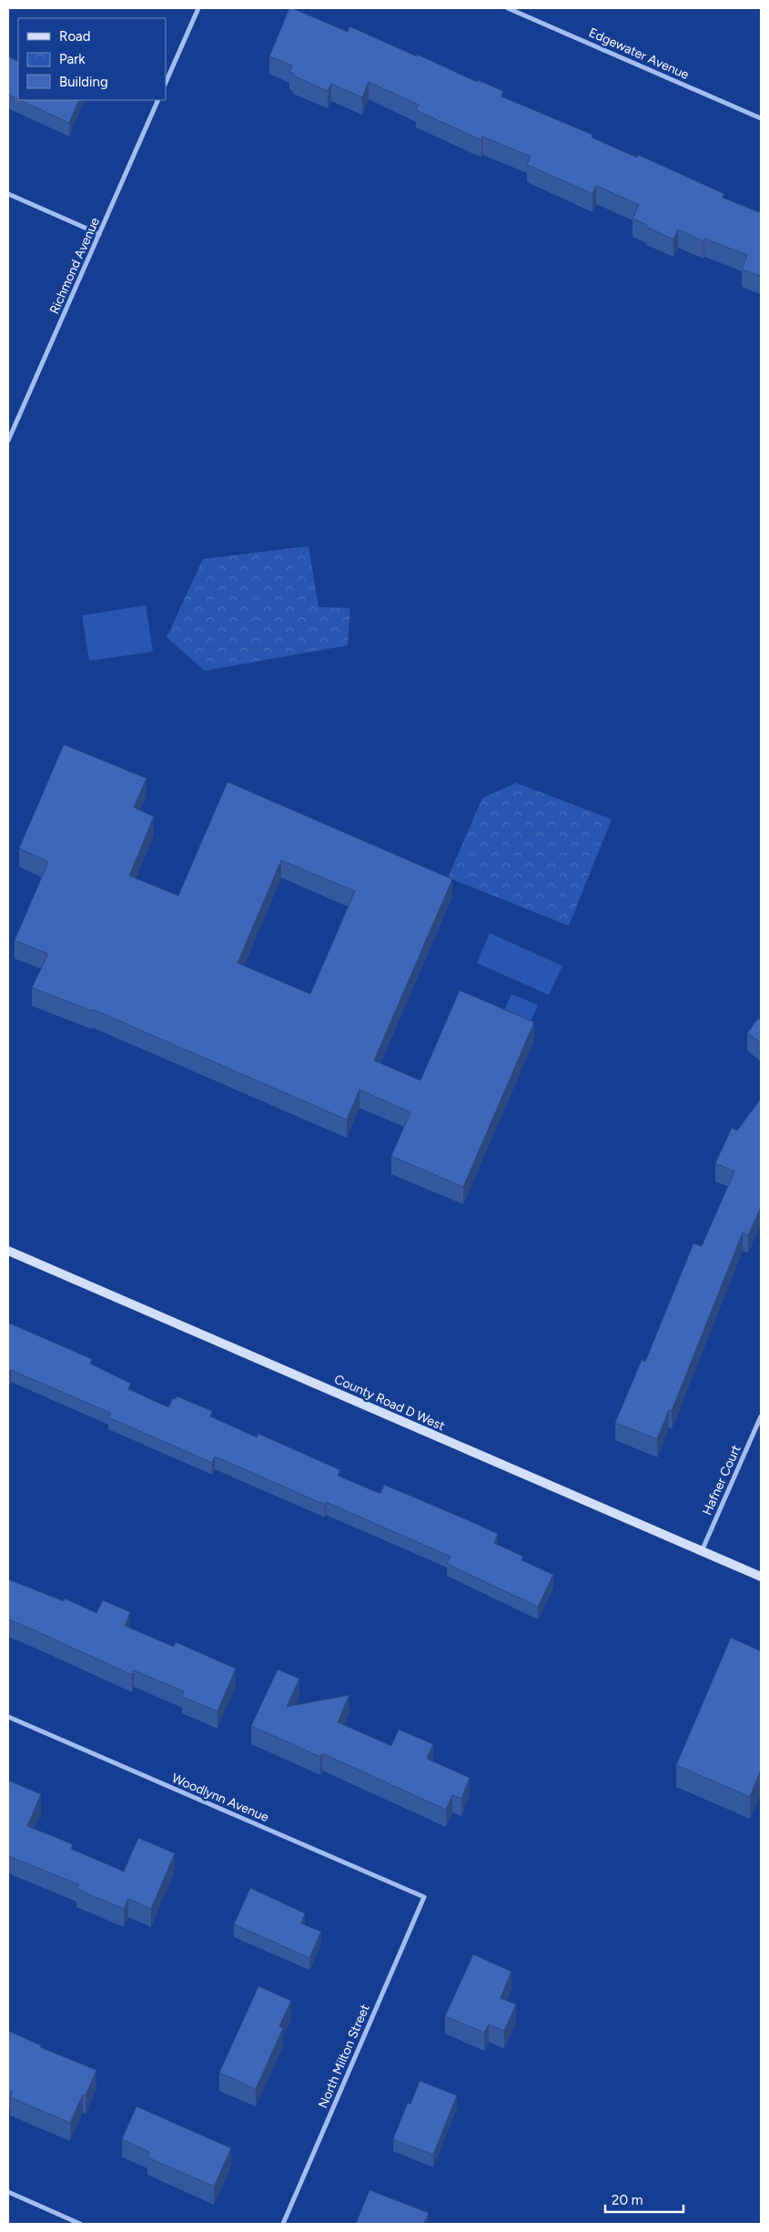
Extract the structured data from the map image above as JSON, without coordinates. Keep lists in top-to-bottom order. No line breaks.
{"streets":{"street":["Edgewater Avenue","Richmond Avenue","County Road D West","Hafner Court","Woodlynn Avenue","North Milton Street"]},"crossings":[["County Road D West","Hafner Court"],["Woodlynn Avenue","North Milton Street"]],"legend":["Road","Park","Building"],"scale_bar":"20 m"}
